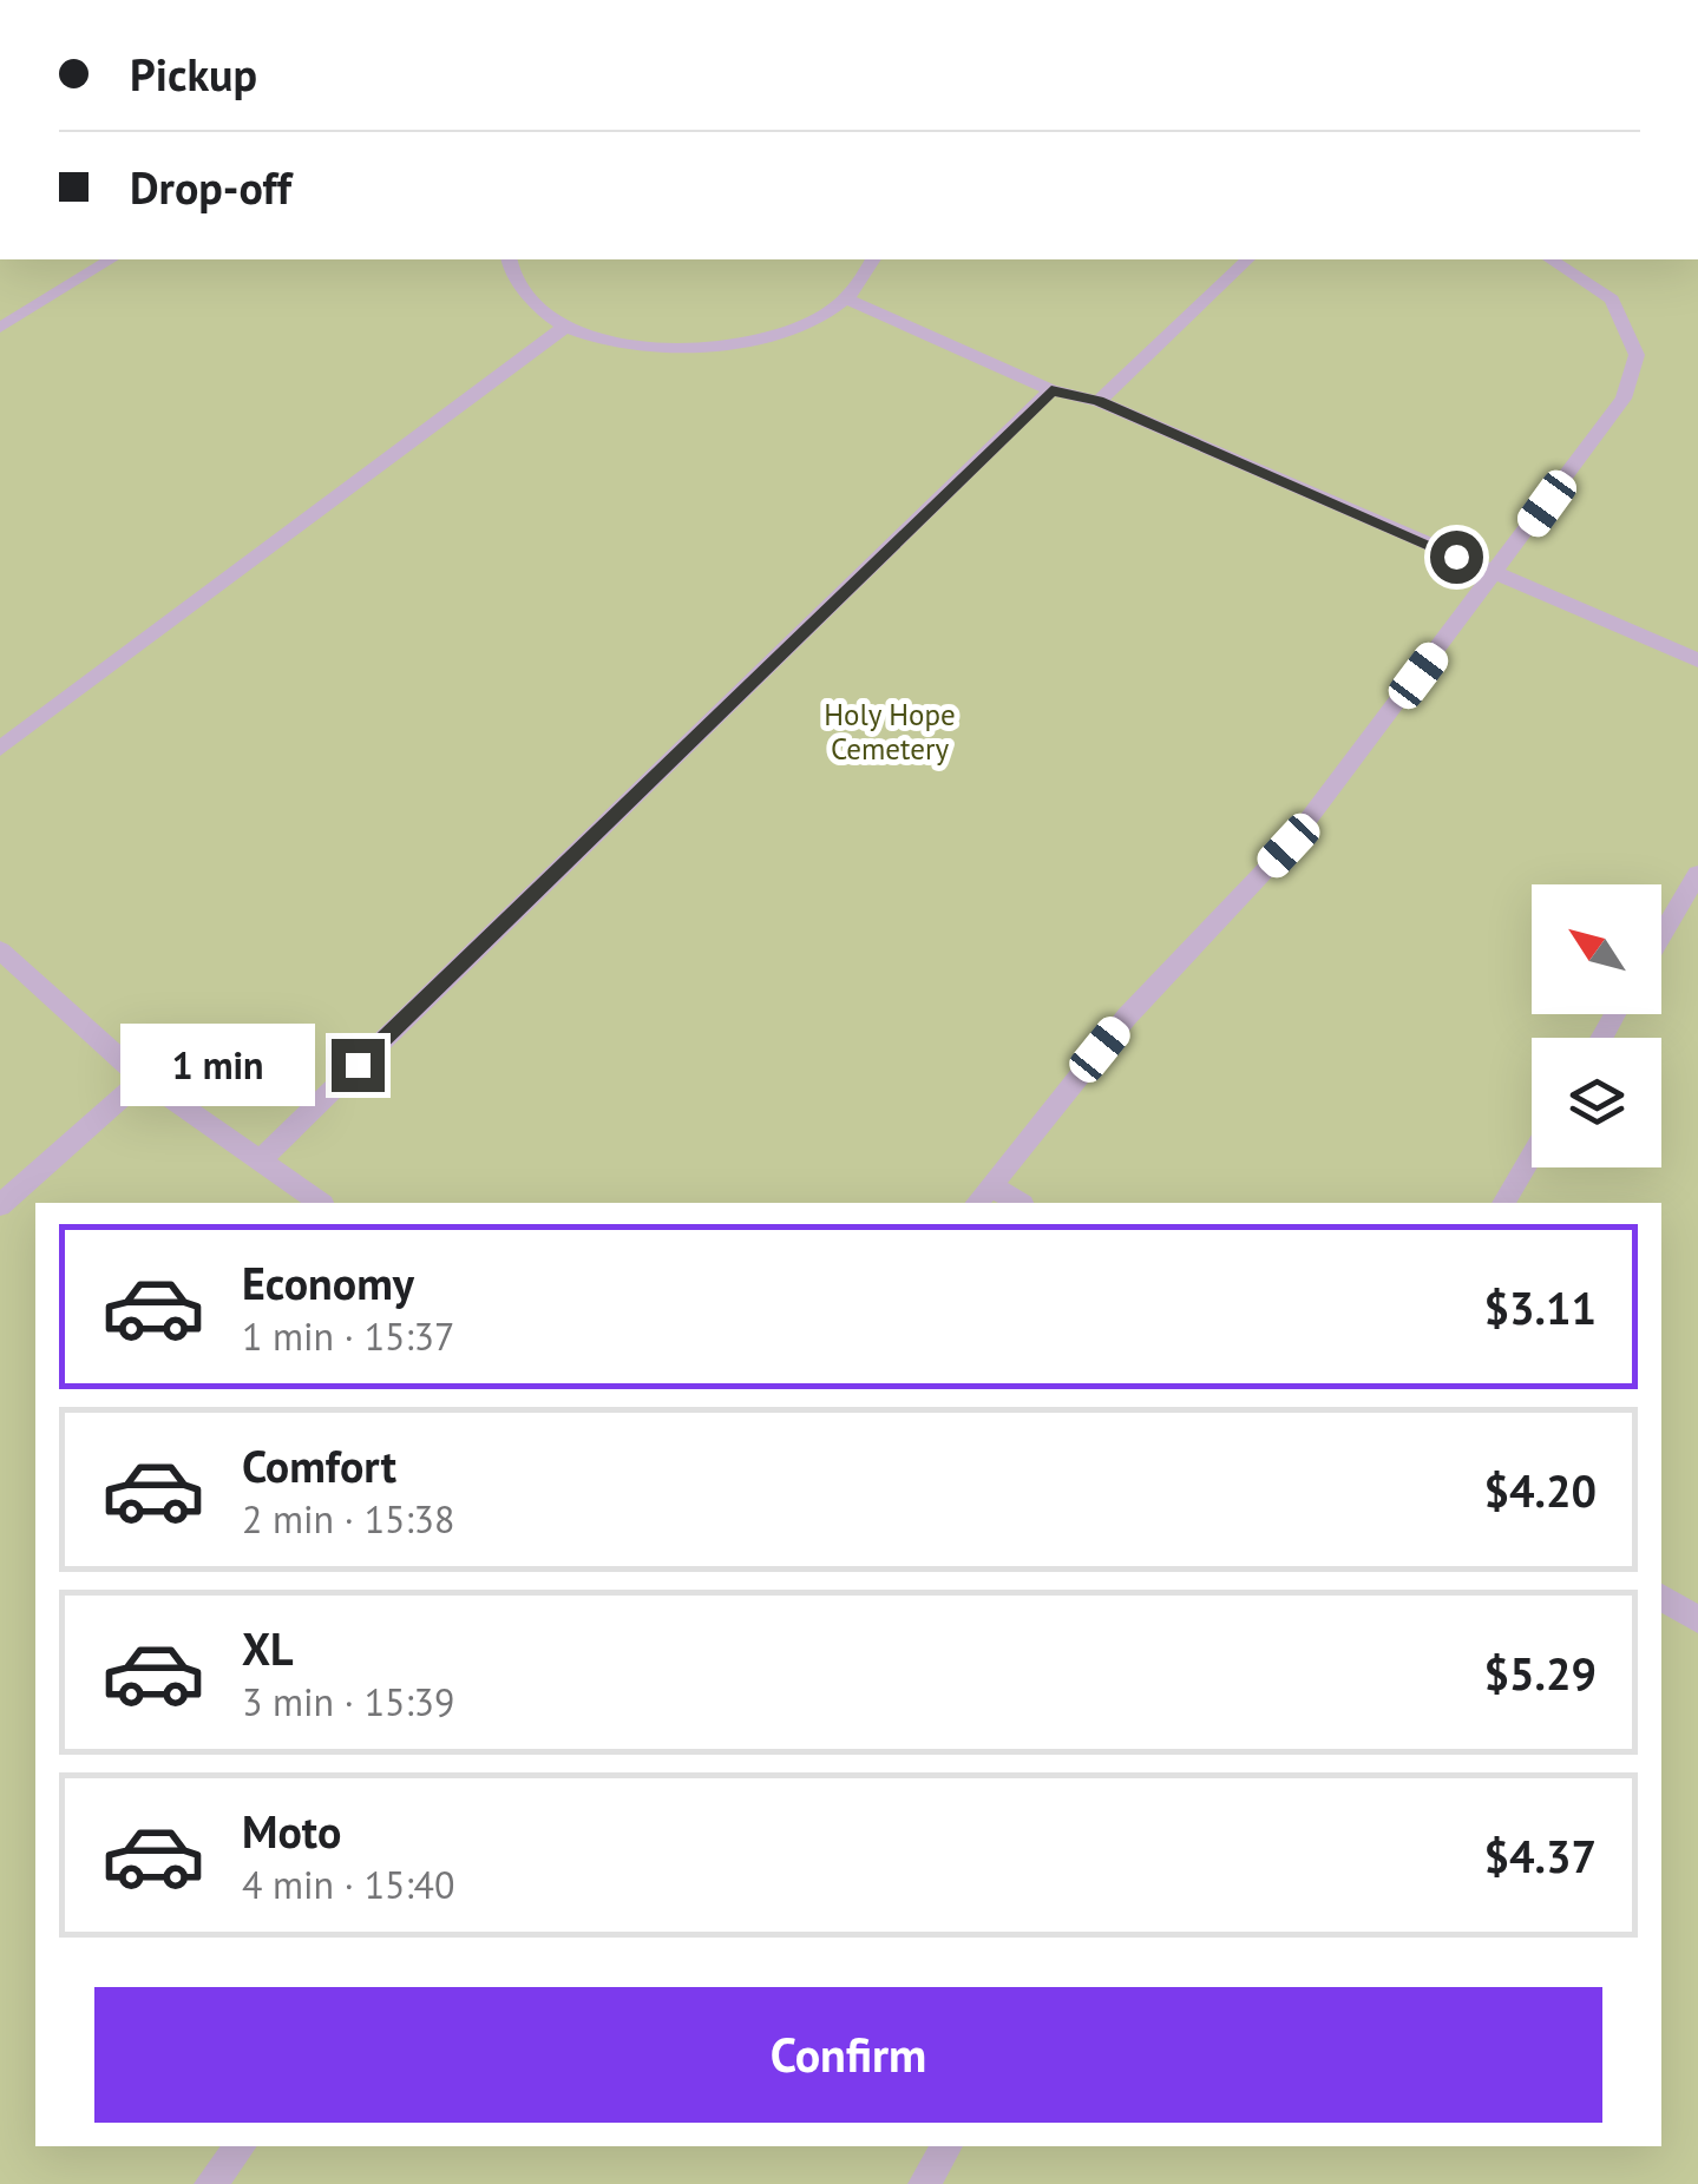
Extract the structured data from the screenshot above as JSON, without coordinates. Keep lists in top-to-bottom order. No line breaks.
{"parks":["Holy Hope Cemetery"],"north":"top left","page":{"banner":["Pickup","Drop-off"],"bubble":"1 min","list":[{"name":"Economy","note":"1 min · 15:37","value":"$3.11"},{"name":"Comfort","note":"2 min · 15:38","value":"$4.20"},{"name":"XL","note":"3 min · 15:39","value":"$5.29"},{"name":"Moto","note":"4 min · 15:40","value":"$4.37"}],"buttons":"Confirm"}}
